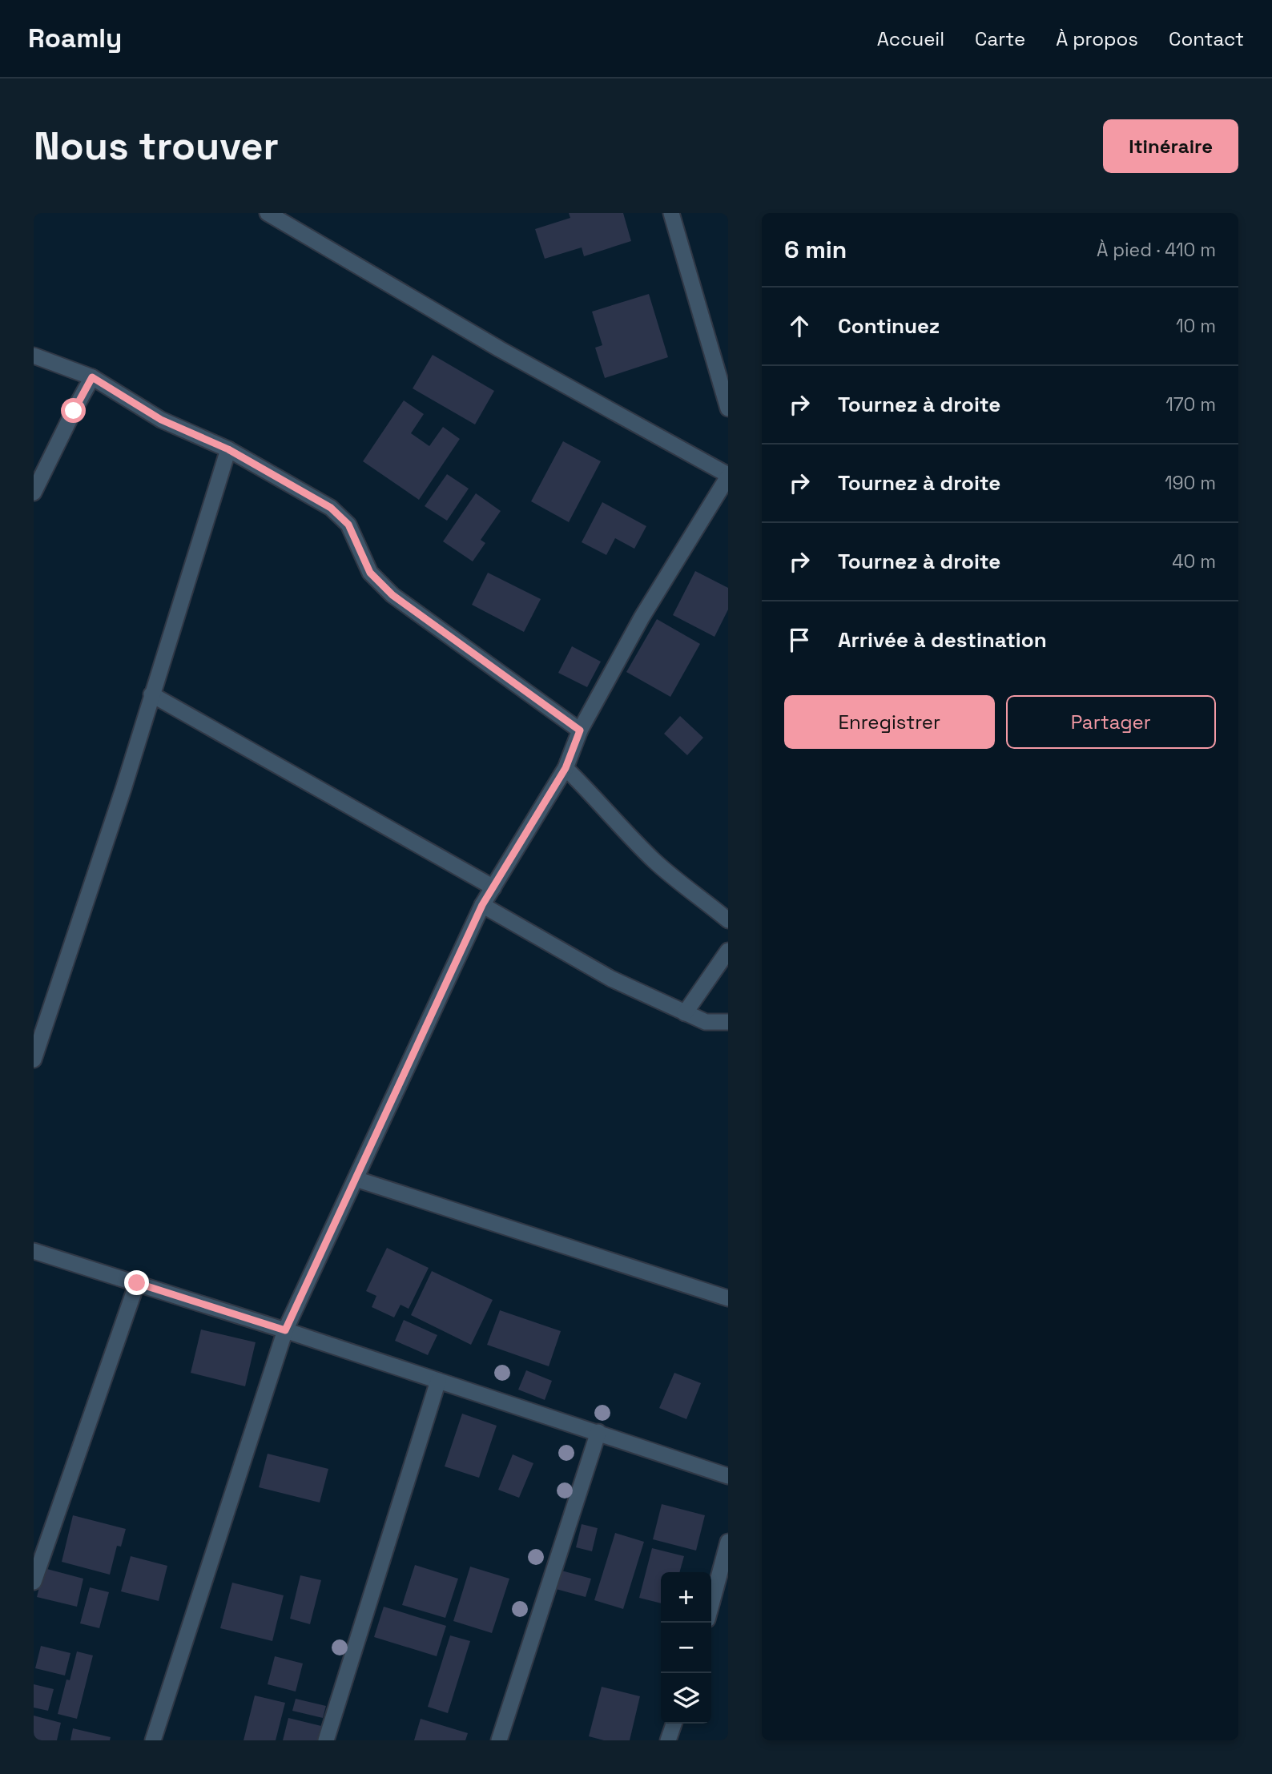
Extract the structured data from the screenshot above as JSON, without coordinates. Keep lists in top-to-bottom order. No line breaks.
{"page":{"header":"Roamly","nav":["Accueil","Carte","À propos","Contact"],"buttons":["Itinéraire",["Enregistrer","Partager"]],"title":"Nous trouver","heading":["6 min","À pied · 410 m"],"list":[["Continuez","10 m"],["Tournez à droite","170 m"],["Tournez à droite","190 m"],["Tournez à droite","40 m"],"Arrivée à destination"],"map_buttons":["+","−"]}}
